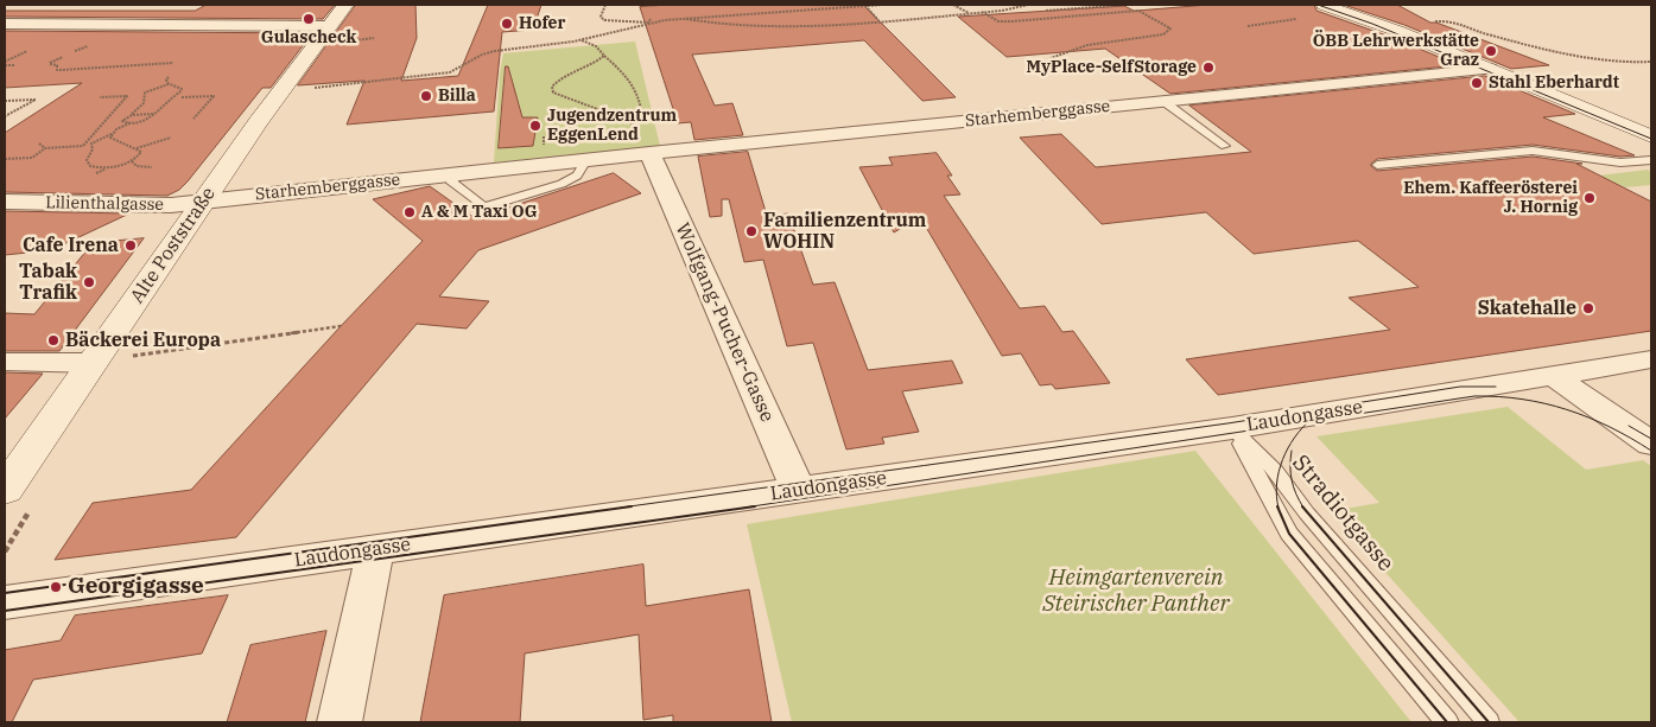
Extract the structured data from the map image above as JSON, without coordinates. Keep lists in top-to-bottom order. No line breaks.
{"streets":{"main road":["Alte Poststraße"],"street":["Starhemberggasse","Lilienthalgasse","Wolfgang-Pucher-Gasse","Laudongasse"],"lane":["Stradiotgasse"]},"crossings":[["Starhemberggasse","Lilienthalgasse"],["Starhemberggasse","Alte Poststraße"],["Starhemberggasse","Wolfgang-Pucher-Gasse"],["Lilienthalgasse","Alte Poststraße"],["Wolfgang-Pucher-Gasse","Laudongasse"],["Laudongasse","Stradiotgasse"]],"parks":["Heimgartenverein Steirischer Panther"],"places":["Gulascheck","Hofer","ÖBB Lehrwerkstätte Graz","MyPlace-SelfStorage","Stahl Eberhardt","Billa","Jugendzentrum EggenLend","Ehem. Kaffeerösterei J. Hornig","A & M Taxi OG","Familienzentrum WOHIN","Cafe Irena","Tabak Trafik","Skatehalle","Bäckerei Europa","Georgigasse"]}
